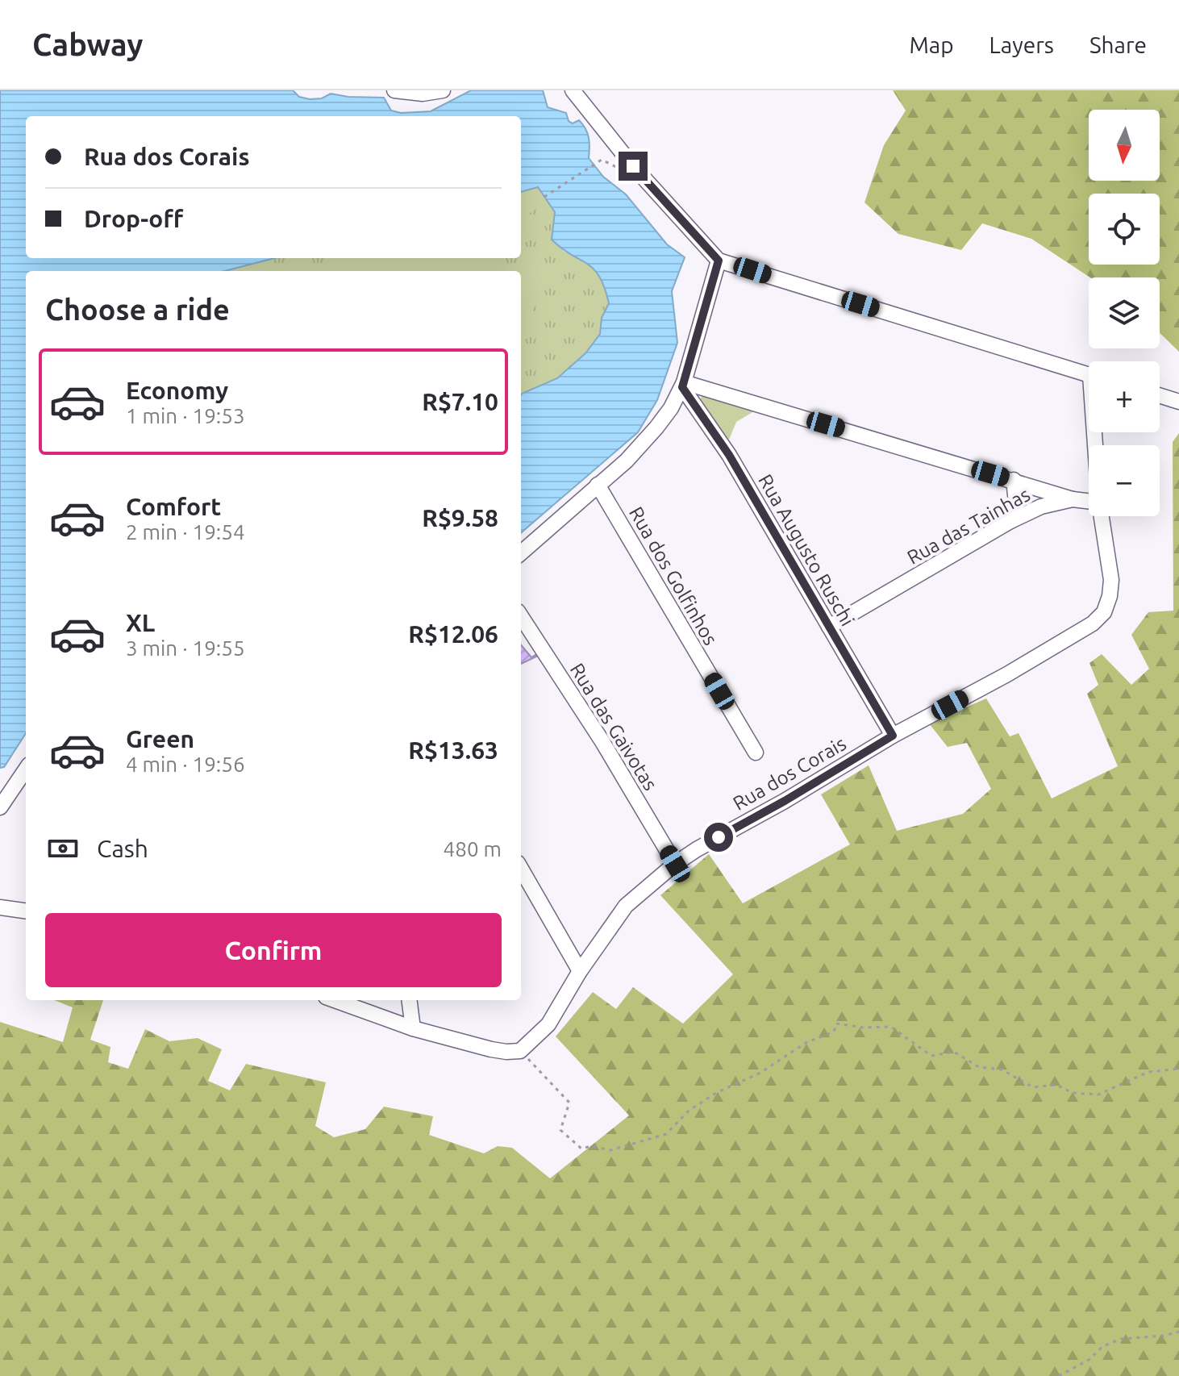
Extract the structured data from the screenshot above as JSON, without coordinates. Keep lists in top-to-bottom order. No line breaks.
{"streets":{"street":["Rua das Tainhas","Rua Augusto Ruschi","Rua dos Golfinhos","Rua das Gaivotas","Rua dos Corais"]},"crossings":[["Rua das Tainhas","Rua Augusto Ruschi"],["Rua Augusto Ruschi","Rua dos Corais"],["Rua das Gaivotas","Rua dos Corais"]],"north":"bottom","page":{"header":"Cabway","nav":["Map","Layers","Share"],"map_buttons":["+","−"],"banner":["Rua dos Corais","Drop-off"],"heading":"Choose a ride","list":[{"name":"Economy","note":"1 min · 19:53","value":"R$7.10"},{"name":"Comfort","note":"2 min · 19:54","value":"R$9.58"},{"name":"XL","note":"3 min · 19:55","value":"R$12.06"},{"name":"Green","note":"4 min · 19:56","value":"R$13.63"}],"pay":["Cash","480 m"],"buttons":"Confirm"}}
